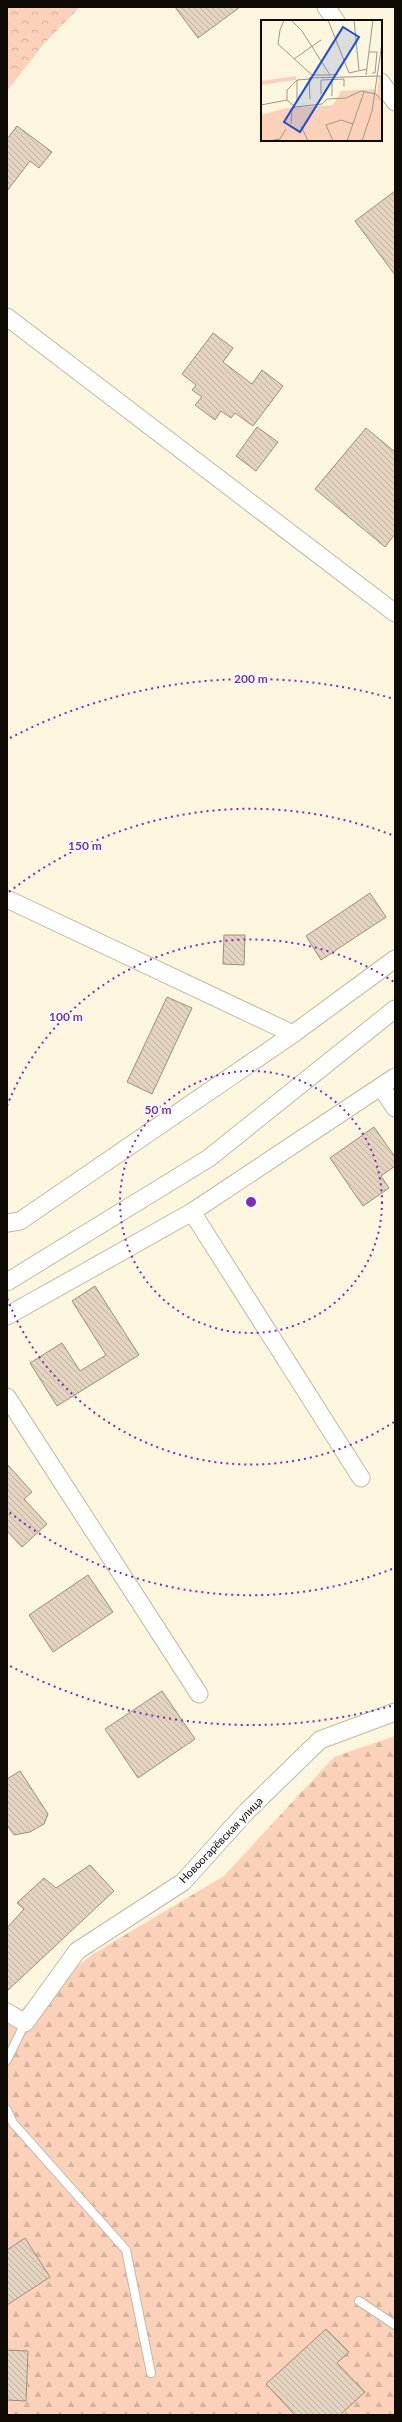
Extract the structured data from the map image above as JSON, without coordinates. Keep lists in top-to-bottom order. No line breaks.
{"streets":{"street":["Новоогарёвская улица"]},"rings":["200 m","150 m","100 m","50 m"]}
